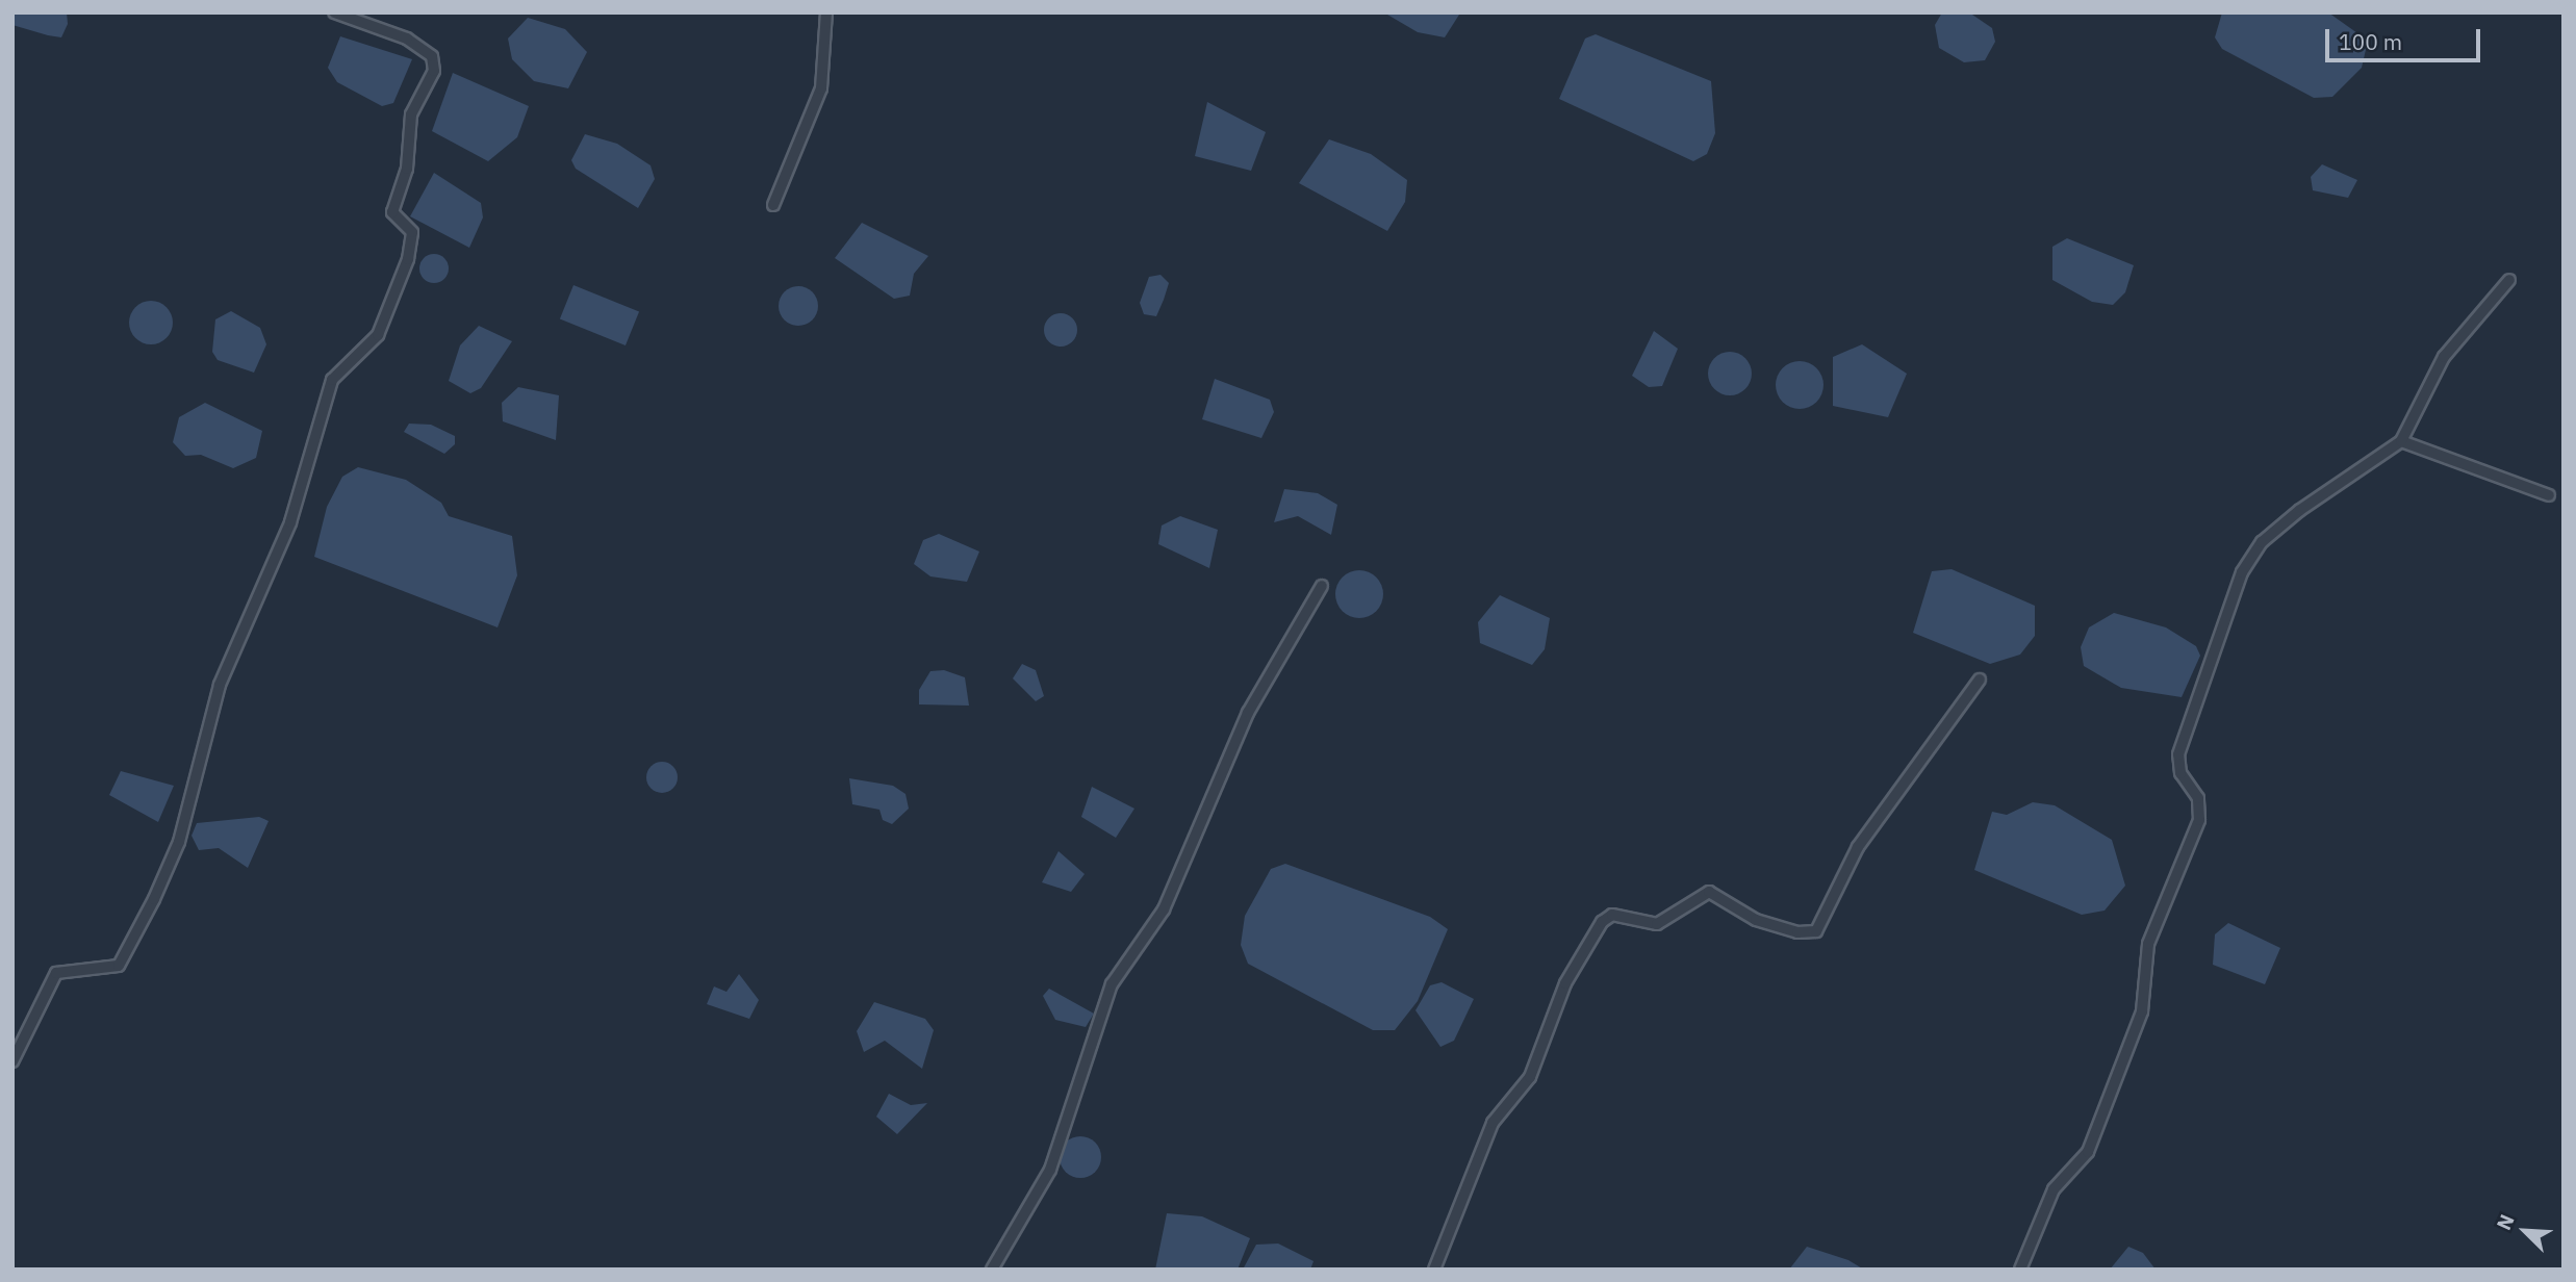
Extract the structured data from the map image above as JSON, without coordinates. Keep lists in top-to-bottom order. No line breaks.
{"scale_bar":"100 m","north":"top left"}
